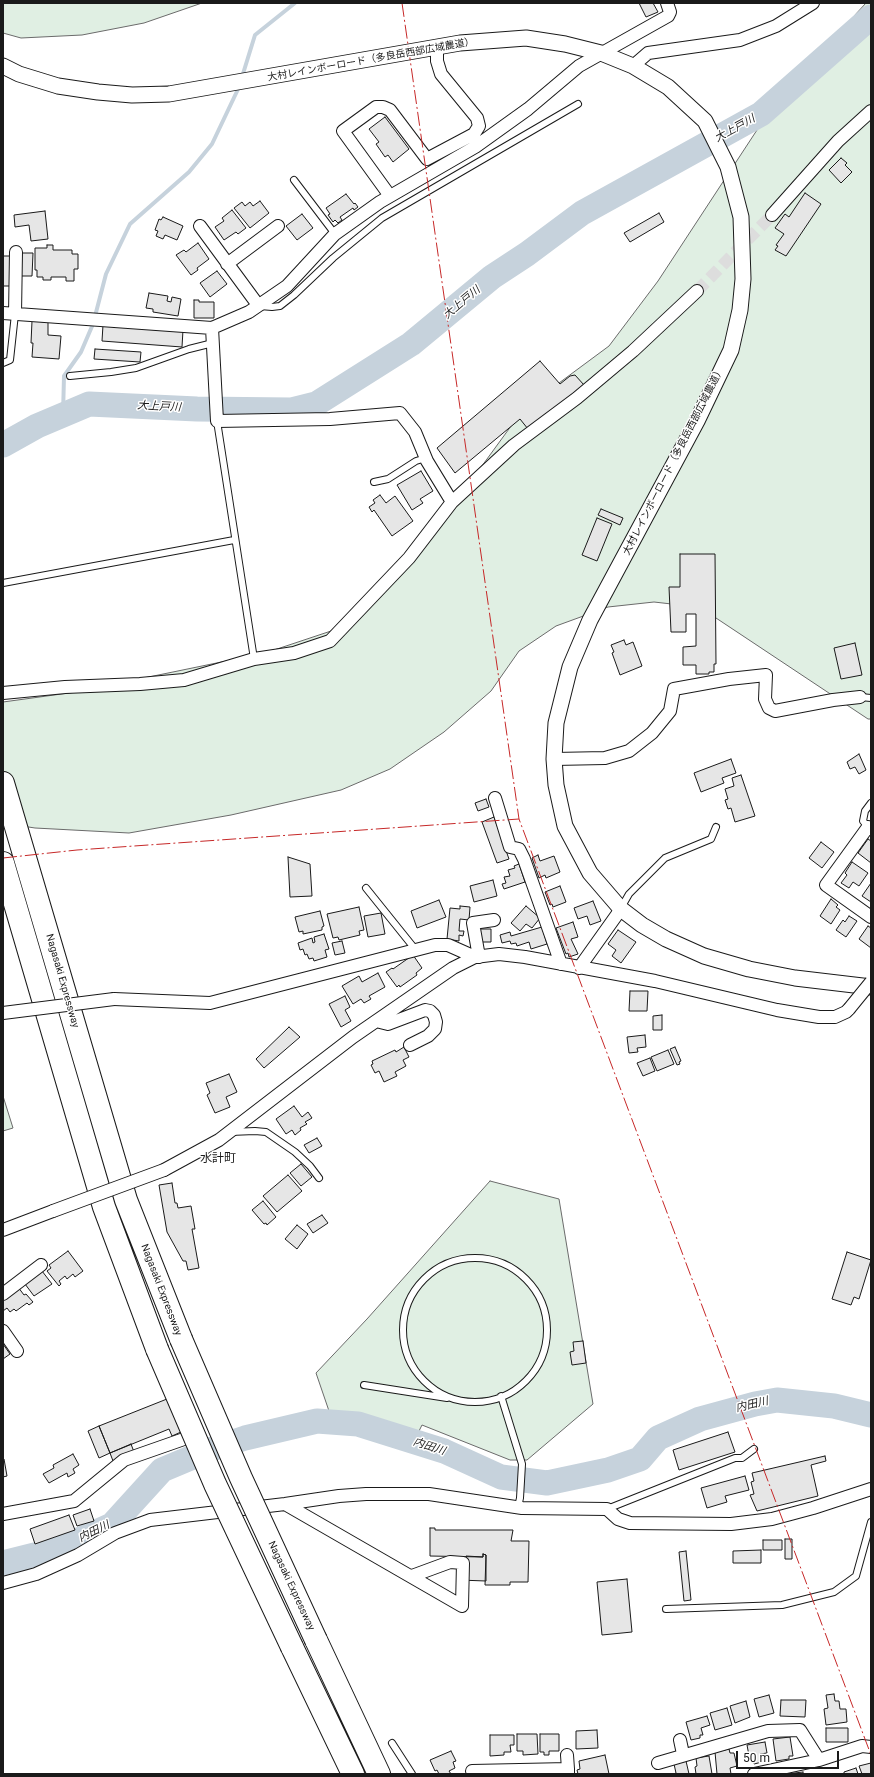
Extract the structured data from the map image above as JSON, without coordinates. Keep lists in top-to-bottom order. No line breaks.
{"streets":{"highway":["Nagasaki Expressway"],"street":["大村レインボーロード（多良岳西部広域農道）"]},"districts":["水計町"],"water":["大上戸川","内田川"],"scale_bar":"50 m"}
